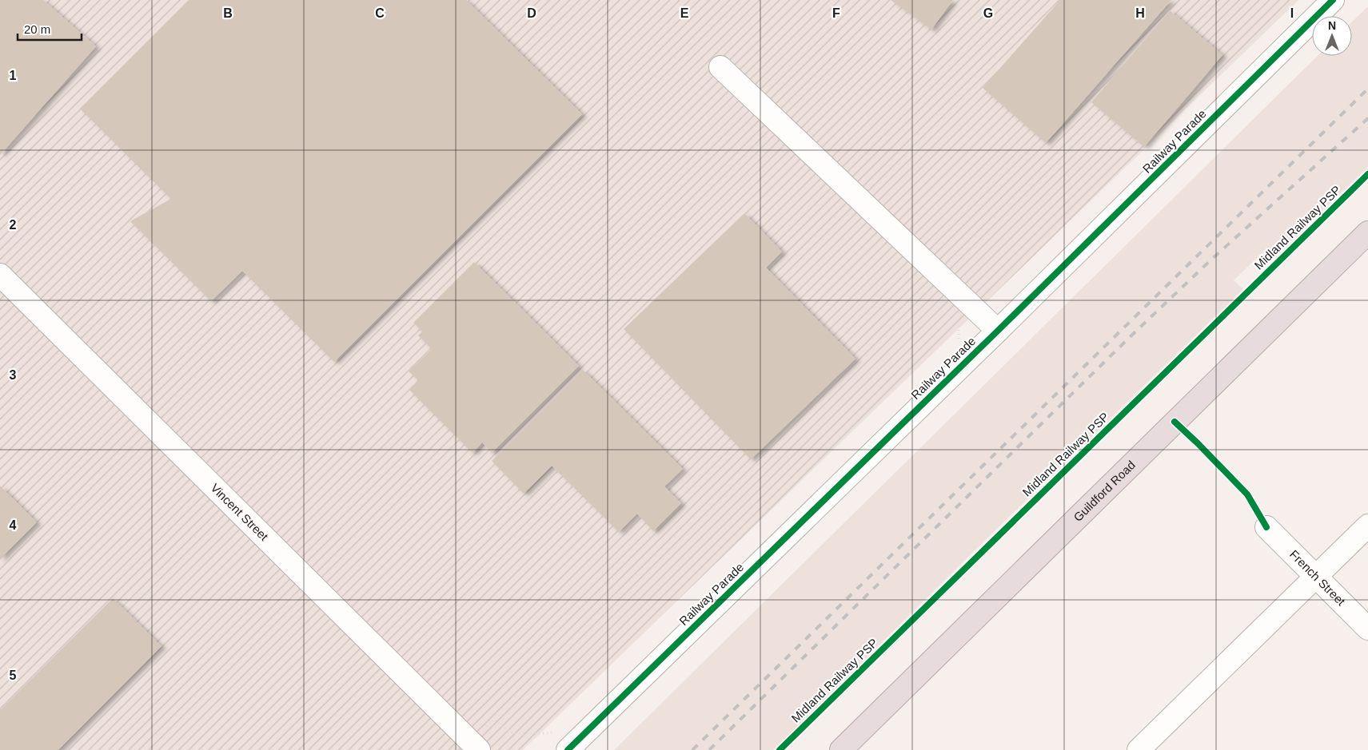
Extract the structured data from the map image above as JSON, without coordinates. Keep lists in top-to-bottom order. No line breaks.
{"streets":{"highway":["Guildford Road"],"street":["Railway Parade","Vincent Street","French Street"],"cycle path":["Midland Railway PSP"]},"scale_bar":"20 m","north":"top","grid":{"columns":["B","C","D","E","F","G","H","I"],"rows":["1","2","3","4","5"]}}
